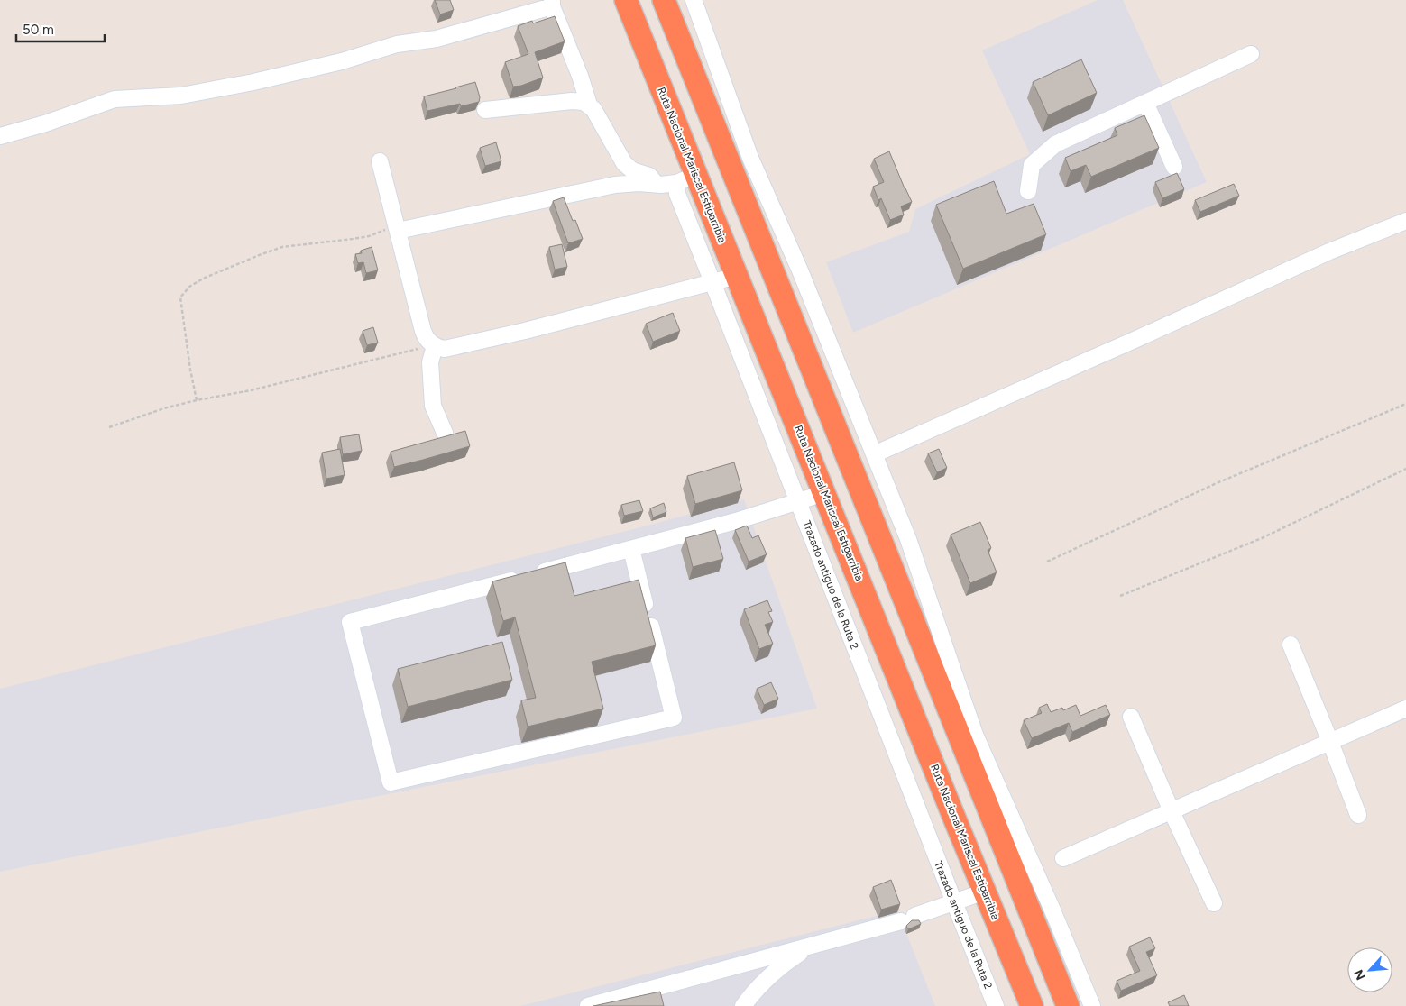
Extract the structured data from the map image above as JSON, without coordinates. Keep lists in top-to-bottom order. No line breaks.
{"streets":{"highway":["Ruta Nacional Mariscal Estigarribia"],"street":["Trazado antiguo de la Ruta 2"]},"crossings":[["Ruta Nacional Mariscal Estigarribia","Trazado antiguo de la Ruta 2"]],"scale_bar":"50 m","north":"bottom left"}
